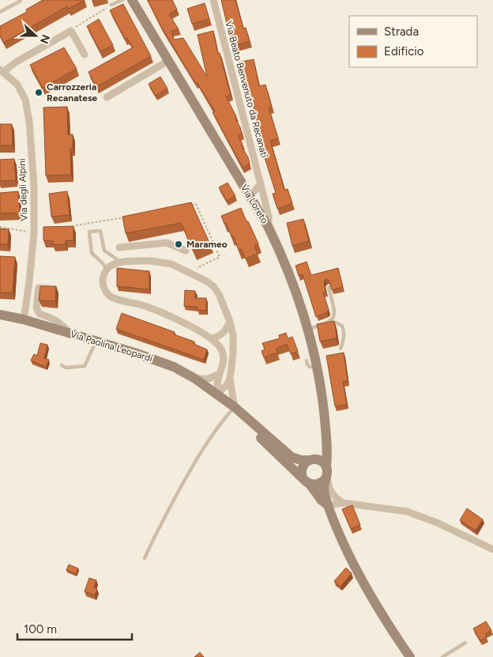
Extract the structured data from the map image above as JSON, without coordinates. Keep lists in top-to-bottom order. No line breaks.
{"streets":{"main road":["Via Loreto","Via Paolina Leopardi"],"street":["Via Beato Benvenuto da Recanati","Via degli Alpini"]},"crossings":[["Via Beato Benvenuto da Recanati","Via Loreto"],["Via degli Alpini","Via Paolina Leopardi"],["Via Loreto","Via Paolina Leopardi"]],"places":["Carrozzeria Recanatese","Marameo"],"legend":["Strada","Edificio"],"scale_bar":"100 m","north":"right"}
